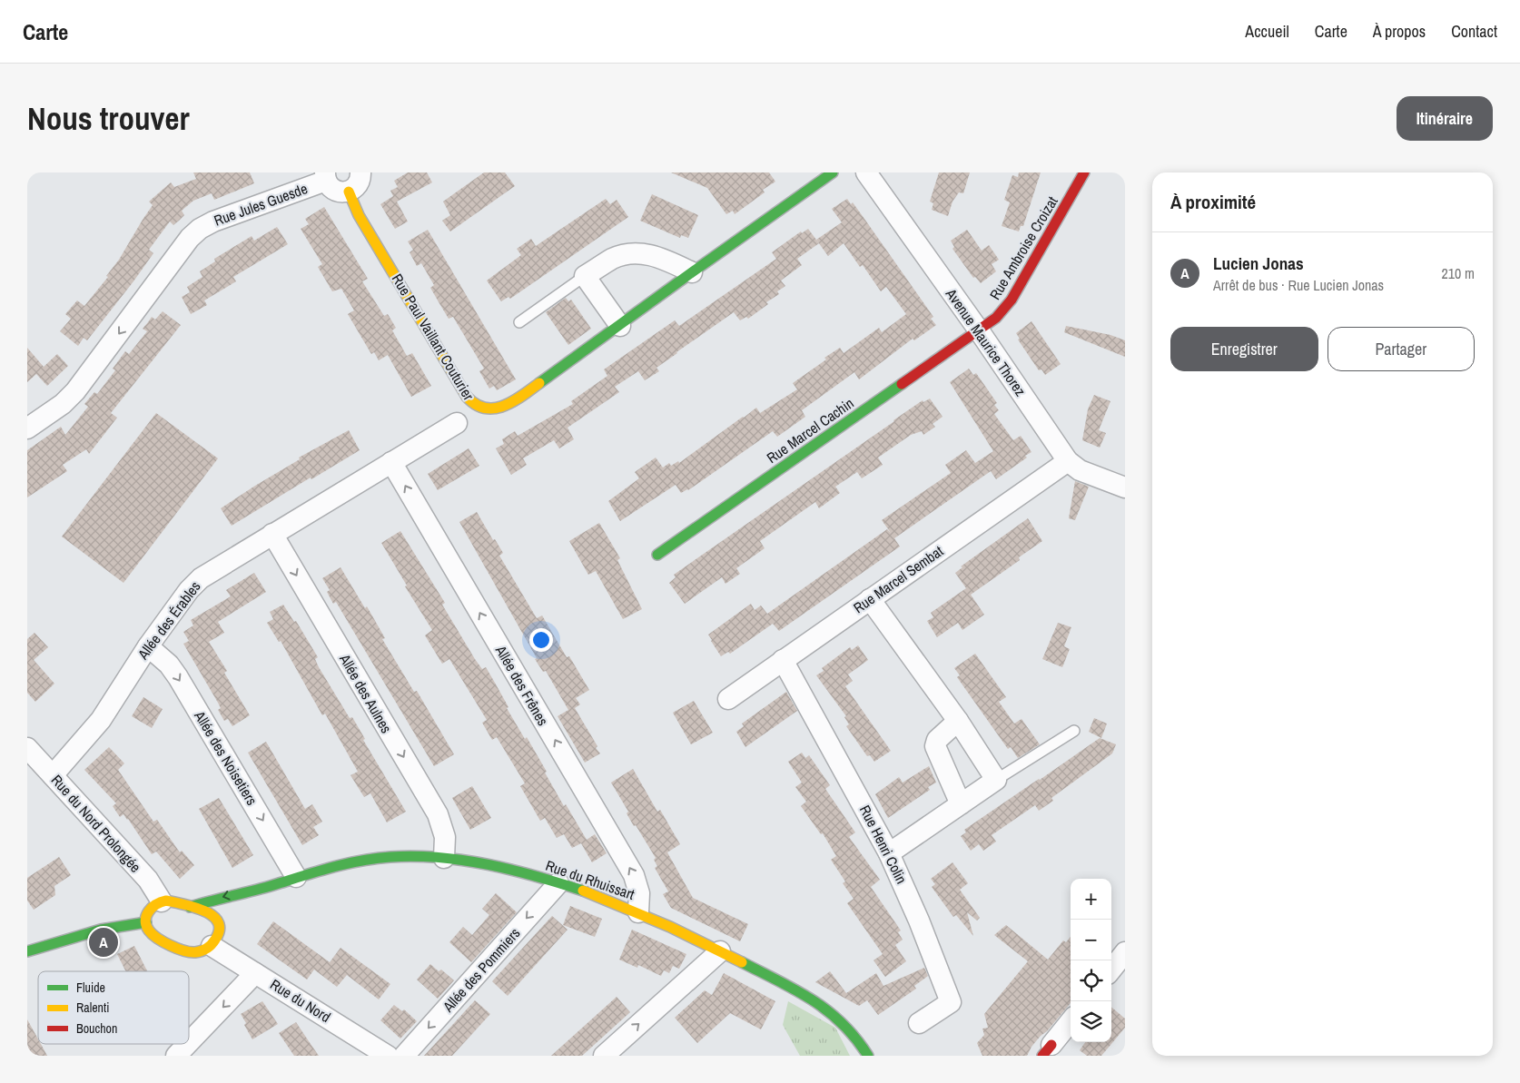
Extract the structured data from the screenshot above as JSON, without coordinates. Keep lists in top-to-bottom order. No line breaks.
{"streets":{"street":["Rue Jules Guesde","Rue Ambroise Croizat","Rue Paul Vaillant Couturier","Avenue Maurice Thorez","Rue Marcel Cachin","Rue Marcel Sembat","Allée des Érables","Allée des Frênes","Allée des Aulnes","Allée des Noisetiers","Rue du Nord Prolongée","Rue Henri Colin","Rue du Rhuissart","Allée des Pommiers","Rue du Nord"]},"crossings":[["Rue Ambroise Croizat","Avenue Maurice Thorez"],["Rue Ambroise Croizat","Rue Marcel Cachin"],["Avenue Maurice Thorez","Rue Marcel Cachin"],["Avenue Maurice Thorez","Rue Marcel Sembat"],["Rue Marcel Sembat","Rue Henri Colin"],["Allée des Érables","Allée des Frênes"],["Allée des Érables","Allée des Aulnes"],["Allée des Érables","Allée des Noisetiers"],["Allée des Érables","Rue du Nord Prolongée"],["Allée des Frênes","Rue du Rhuissart"],["Allée des Aulnes","Rue du Rhuissart"],["Allée des Noisetiers","Rue du Rhuissart"],["Rue du Nord Prolongée","Rue du Rhuissart"],["Rue du Nord Prolongée","Rue du Nord"],["Rue du Rhuissart","Allée des Pommiers"],["Rue du Rhuissart","Rue du Nord"]],"one_way":["Rue Jules Guesde","Allée des Frênes","Allée des Aulnes","Allée des Noisetiers"],"legend":["Fluide","Ralenti","Bouchon"],"page":{"header":"Carte","nav":["Accueil","Carte","À propos","Contact"],"buttons":["Itinéraire",["Enregistrer","Partager"]],"title":"Nous trouver","heading":"À proximité","list":[{"mark":"A","name":"Lucien Jonas","note":"Arrêt de bus · Rue Lucien Jonas","value":"210 m"}],"map_buttons":["+","−"],"pins":"A"}}
